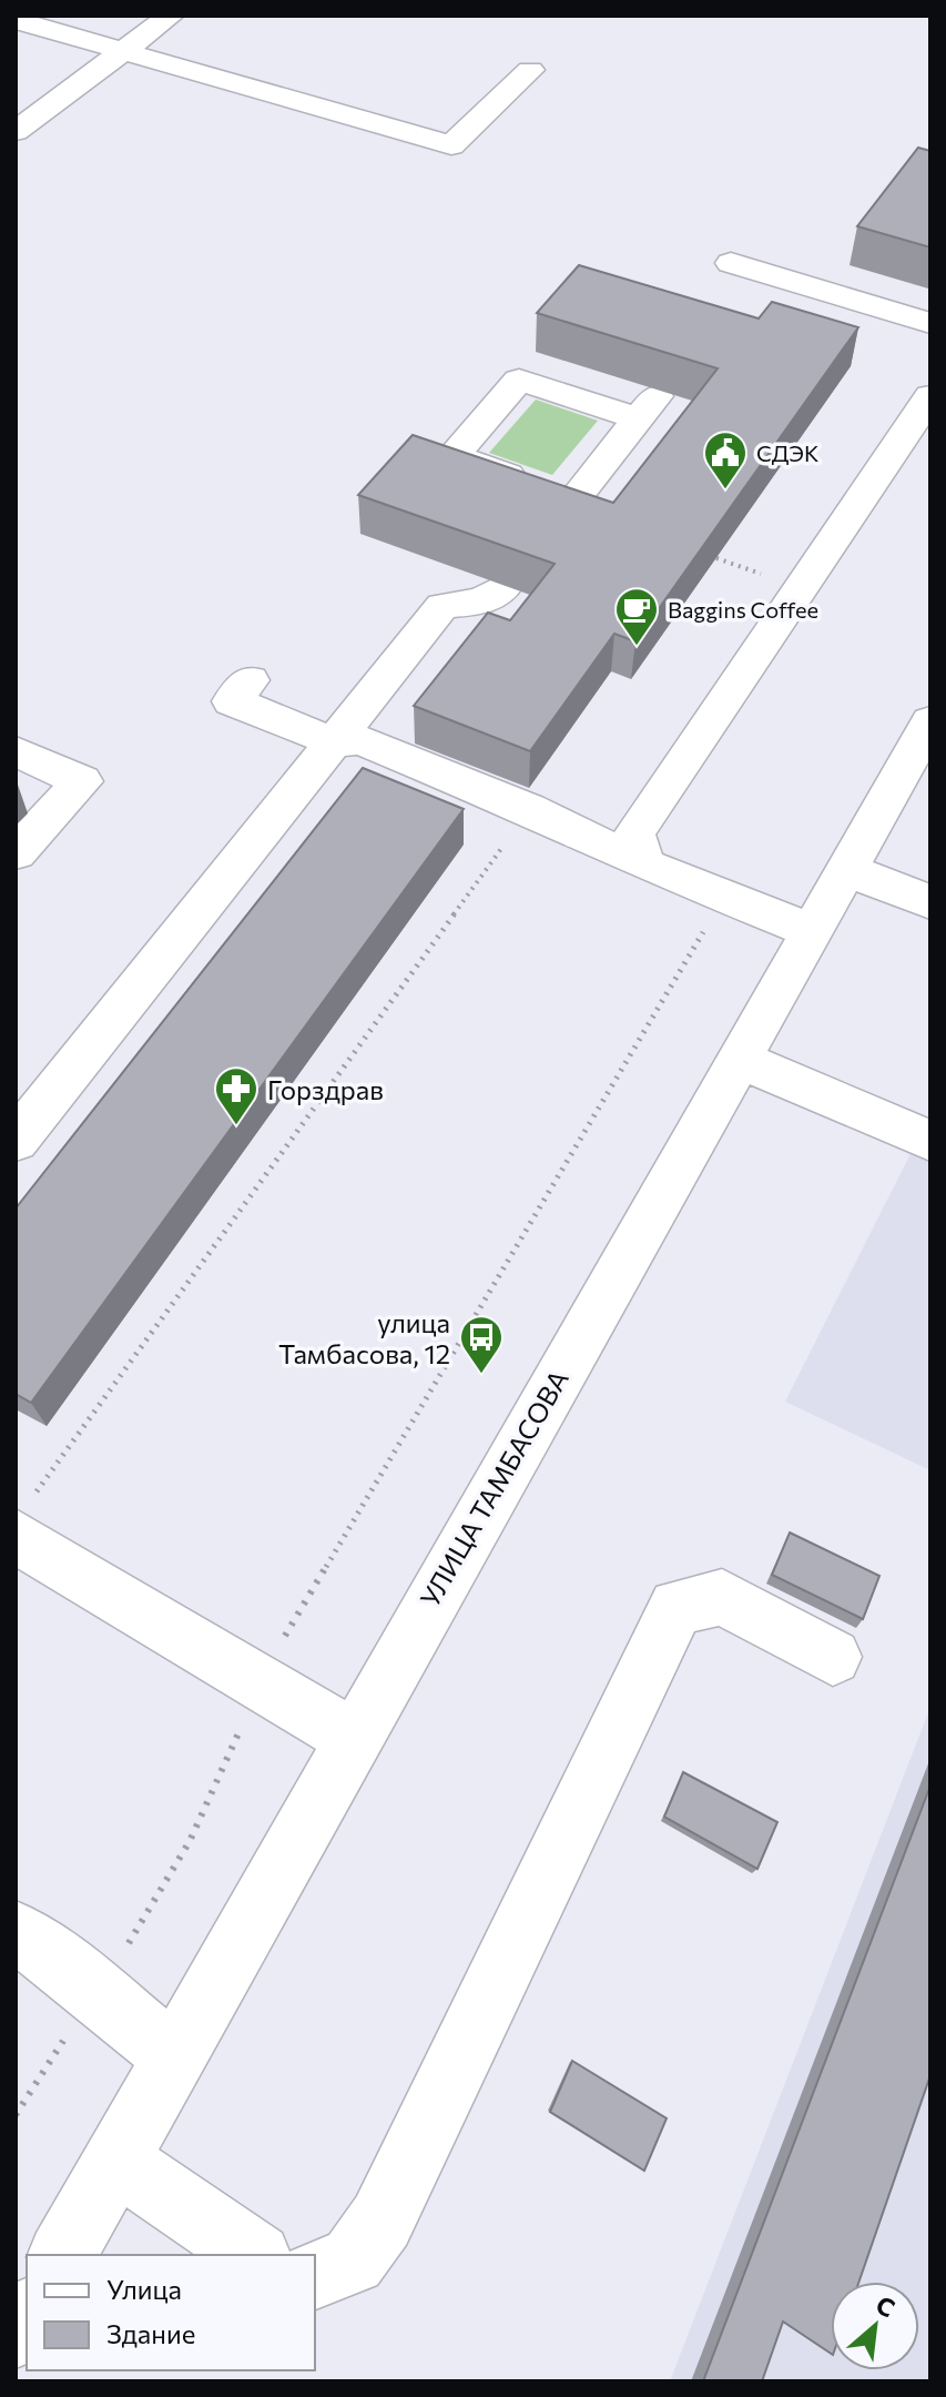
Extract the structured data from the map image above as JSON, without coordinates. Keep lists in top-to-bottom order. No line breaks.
{"streets":{"street":["УЛИЦА ТАМБАСОВА"]},"places":{"public building":["СДЭК"],"cafe":["Baggins Coffee"],"pharmacy":["Горздрав"],"bus stop":["улица Тамбасова, 12"]},"legend":["Улица","Здание"],"north":"top right"}
